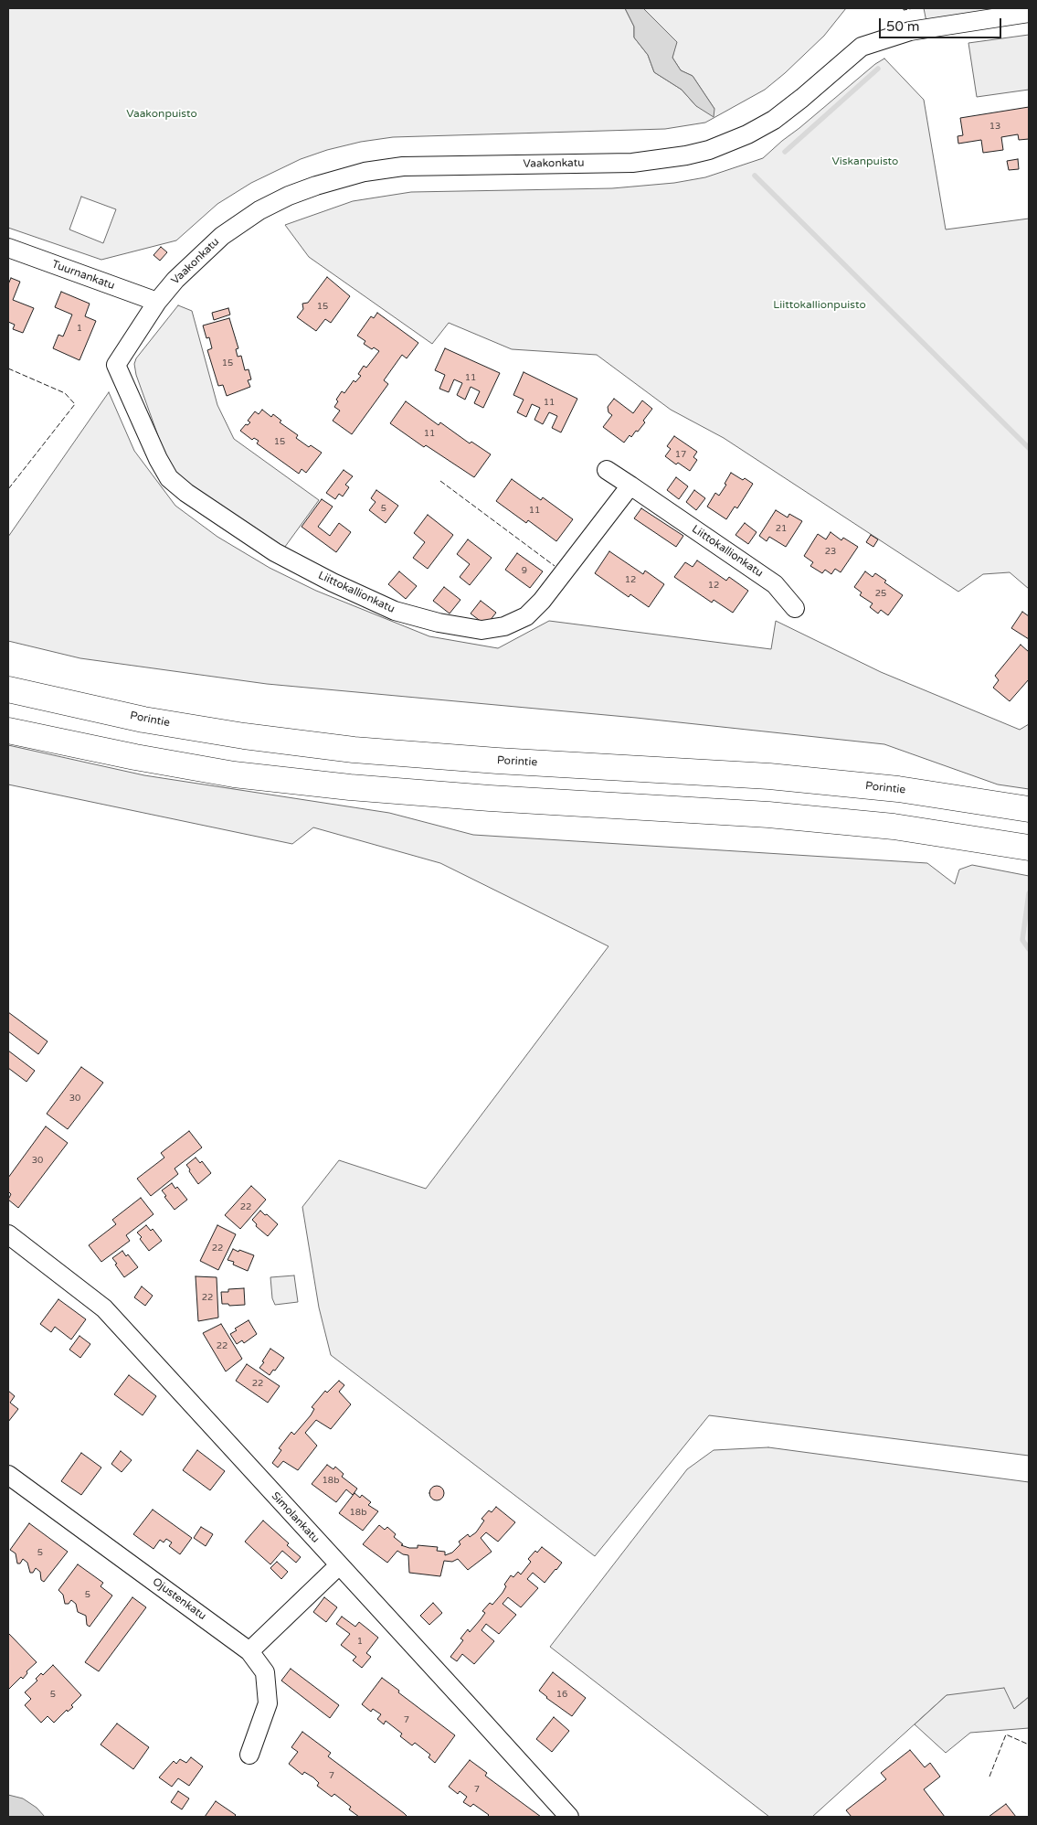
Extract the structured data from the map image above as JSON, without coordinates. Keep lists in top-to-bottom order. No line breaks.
{"streets":{"highway":["Porintie"],"street":["Vaakonkatu","Tuurnankatu","Liittokallionkatu","Simolankatu","Ojustenkatu"]},"crossings":[["Vaakonkatu","Tuurnankatu"],["Vaakonkatu","Liittokallionkatu"]],"parks":["Vaakonpuisto","Viskanpuisto","Liittokallionpuisto"],"house_numbers":["13","15","1","15","11","11","11","15","17","5","11","21","23","9","12","12","25","30","30","22","22","22","22","22","18b","18b","5","5","1","5","16","7","7","7"],"scale_bar":"50 m"}
